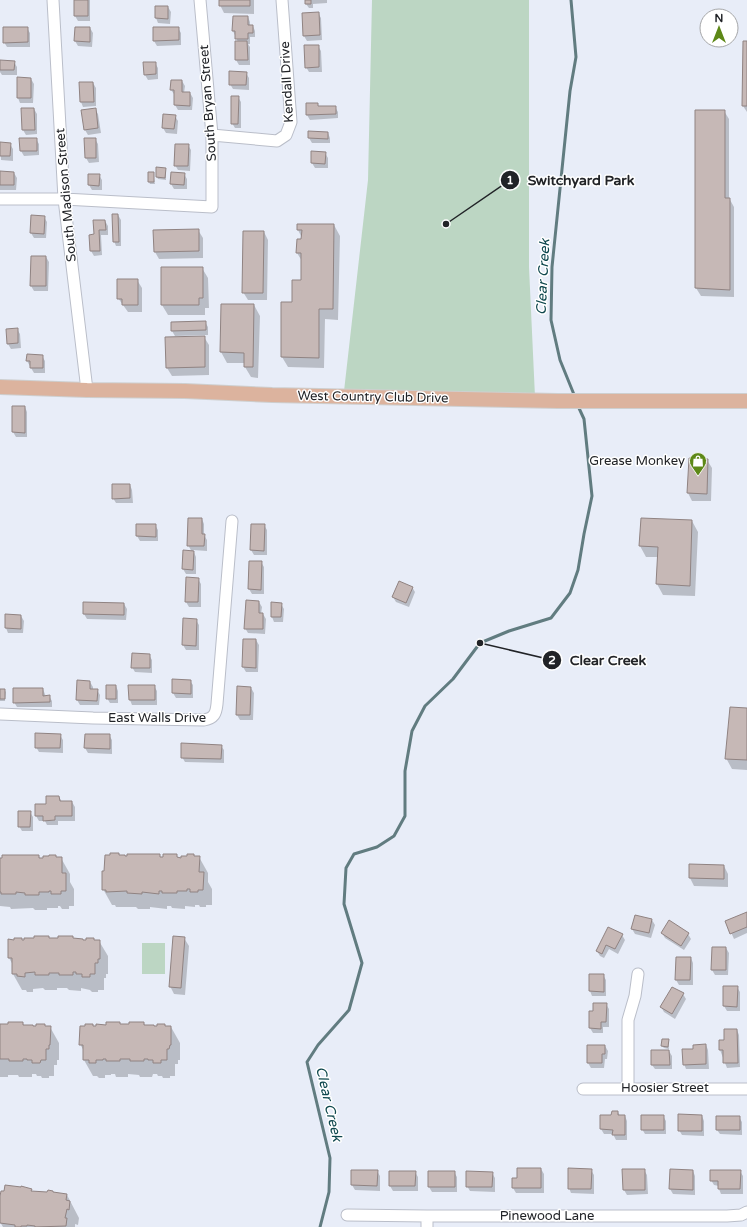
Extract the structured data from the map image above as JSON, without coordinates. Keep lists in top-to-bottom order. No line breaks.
{"streets":{"main road":["West Country Club Drive"],"street":["Kendall Drive","South Bryan Street","South Madison Street","East Walls Drive","Hoosier Street","Pinewood Lane"]},"crossings":[["Kendall Drive","South Bryan Street"],["South Bryan Street","South Madison Street"],["South Madison Street","West Country Club Drive"]],"water":["Clear Creek"],"places":{"other":["Switchyard Park","Clear Creek"],"shop":["Grease Monkey"]},"north":"top"}
